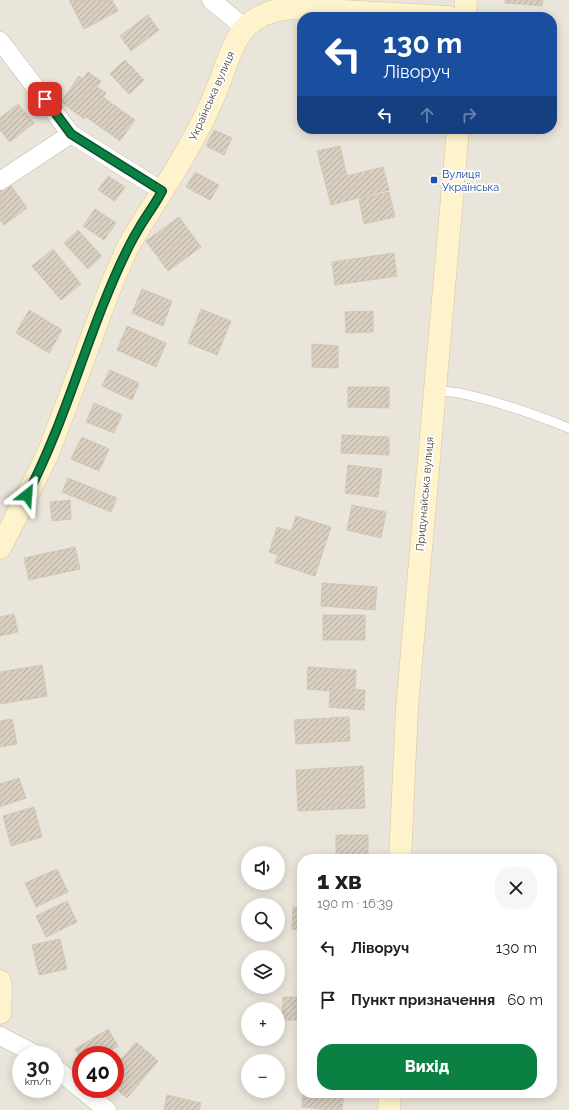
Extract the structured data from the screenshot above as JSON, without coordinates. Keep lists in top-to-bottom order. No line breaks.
{"streets":{"street":["Українська вулиця","Придунайська вулиця"]},"places":{"transit":["Вулиця Українська"]},"page":{"turn":["130 m","Ліворуч"],"map_buttons":["+","−"],"heading":["1 хв","190 m · 16:39"],"list":[{"name":"Ліворуч","value":"130 m"},{"name":"Пункт призначення","value":"60 m"}],"buttons":"Вихід","speed":"30 km/h","limit":"40"}}
